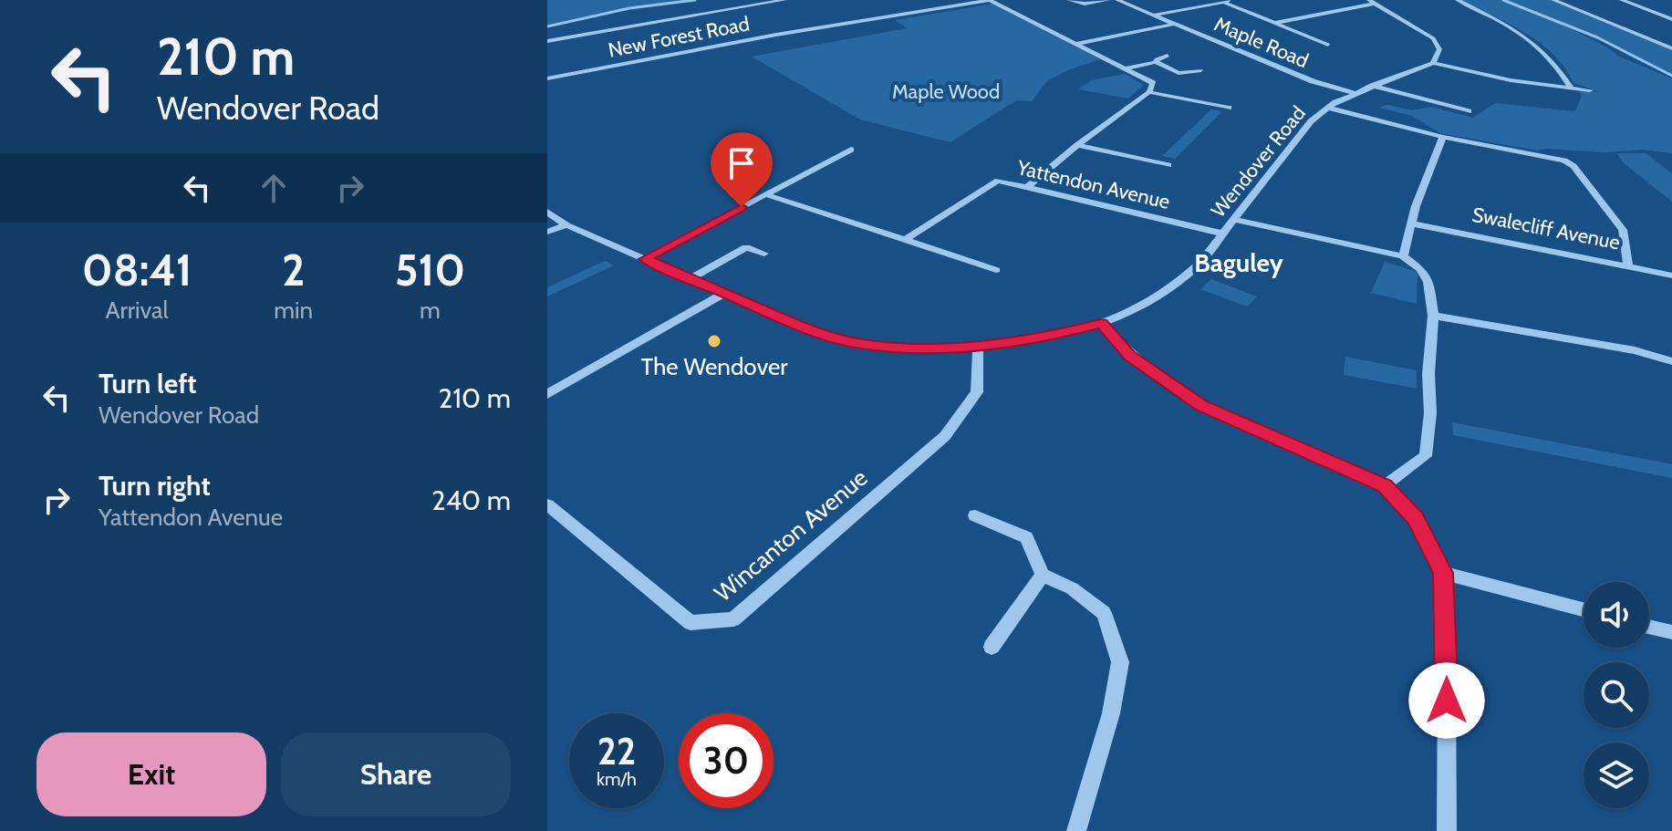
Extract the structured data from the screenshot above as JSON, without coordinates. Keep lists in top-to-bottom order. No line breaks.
{"streets":{"street":["New Forest Road","Maple Road","Wendover Road","Yattendon Avenue","Swalecliff Avenue","Wincanton Avenue"]},"crossings":[["Maple Road","Wendover Road"],["Wendover Road","Yattendon Avenue"],["Wendover Road","Wincanton Avenue"]],"districts":["Baguley"],"parks":["Maple Wood"],"places":["The Wendover"],"page":{"turn":["210 m","Wendover Road"],"eta":["08:41","Arrival","2","min","510","m"],"list":[{"name":"Turn left","note":"Wendover Road","value":"210 m"},{"name":"Turn right","note":"Yattendon Avenue","value":"240 m"}],"speed":"22 km/h","limit":"30","buttons":["Exit","Share"]}}
